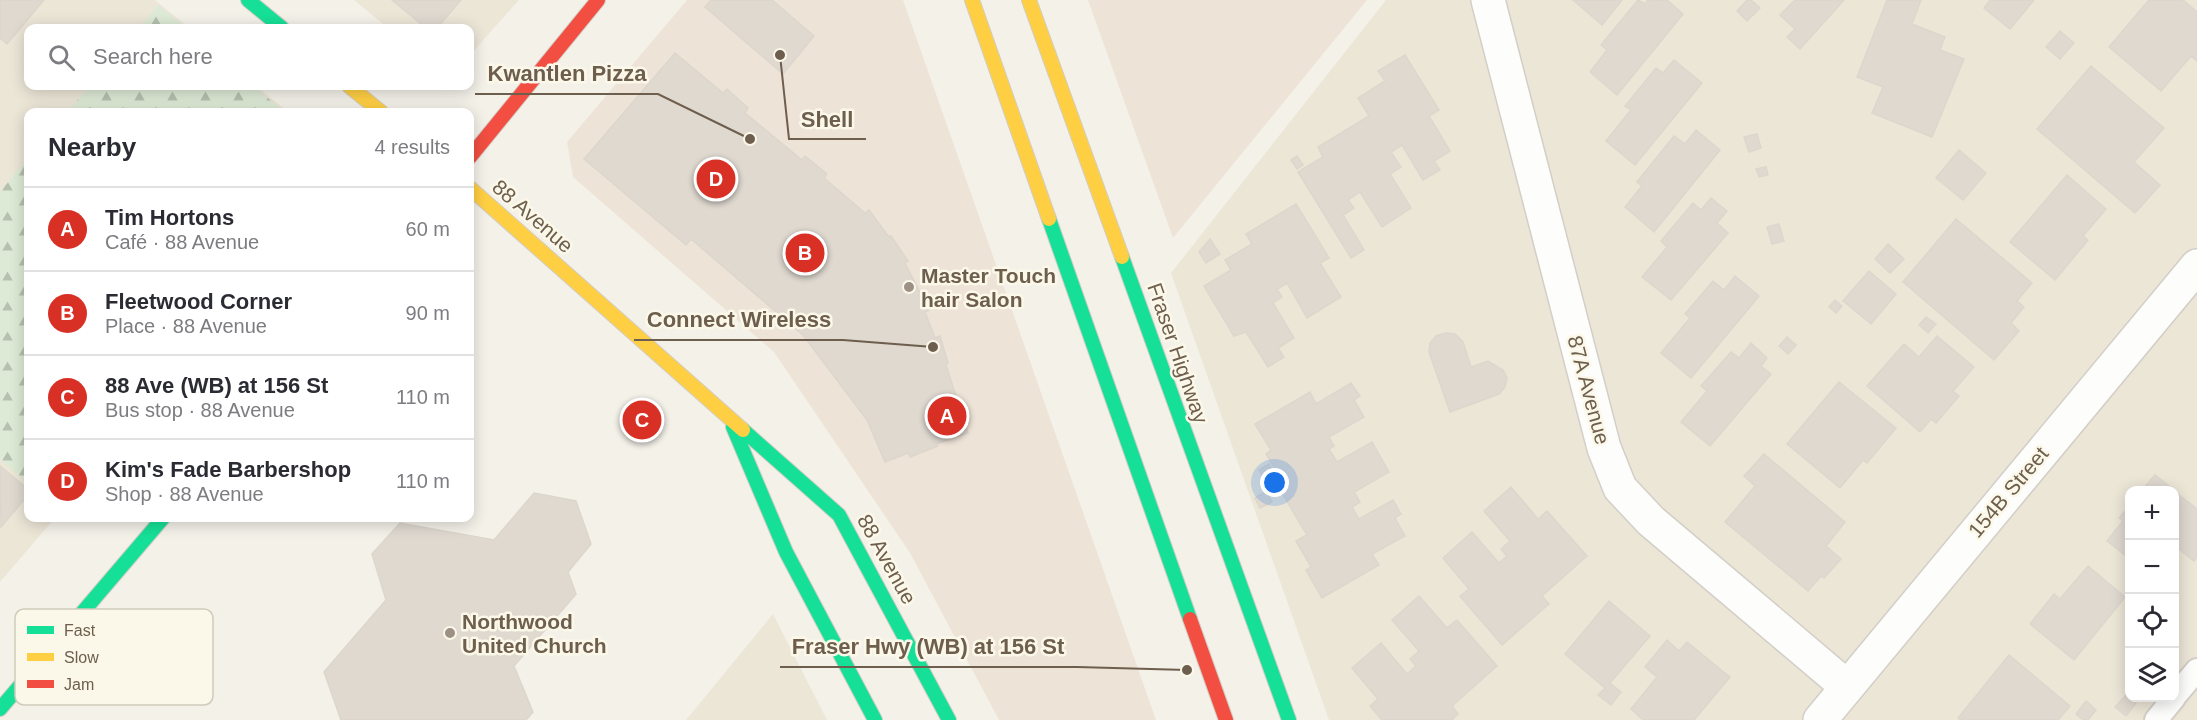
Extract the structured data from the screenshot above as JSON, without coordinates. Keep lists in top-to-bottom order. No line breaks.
{"streets":{"main road":["88 Avenue","Fraser Highway"],"street":["87A Avenue","154B Street"]},"crossings":[["87A Avenue","154B Street"]],"places":["Shell","Kwantlen Pizza","Master Touch hair Salon","Connect Wireless","Northwood United Church","Fraser Hwy (WB) at 156 St"],"legend":["Fast","Slow","Jam"],"page":{"search":"Search here","heading":["Nearby","4 results"],"pins":["D","B","A","C"],"list":[{"mark":"A","name":"Tim Hortons","note":"Café · 88 Avenue","value":"60 m"},{"mark":"B","name":"Fleetwood Corner","note":"Place · 88 Avenue","value":"90 m"},{"mark":"C","name":"88 Ave (WB) at 156 St","note":"Bus stop · 88 Avenue","value":"110 m"},{"mark":"D","name":"Kim's Fade Barbershop","note":"Shop · 88 Avenue","value":"110 m"}],"map_buttons":["+","−"]}}
